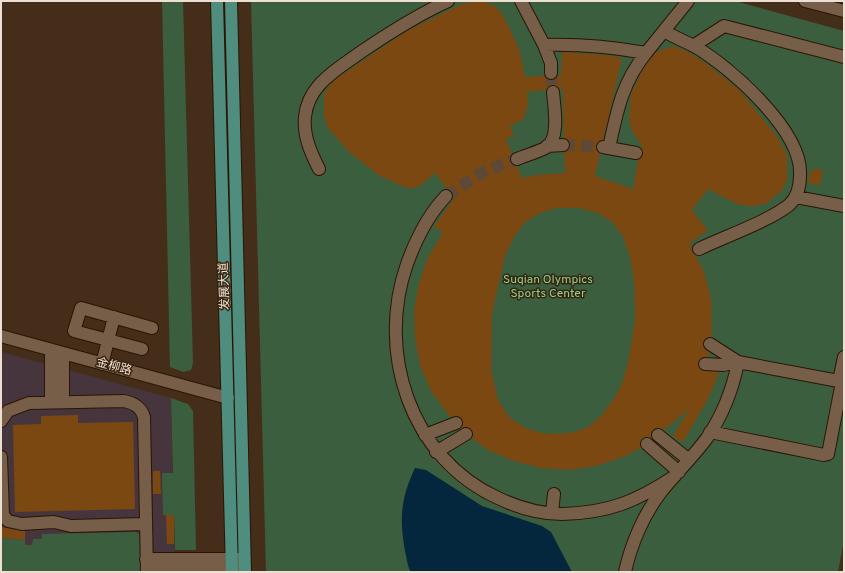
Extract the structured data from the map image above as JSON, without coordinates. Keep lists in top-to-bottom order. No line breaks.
{"streets":{"main road":["发展大道"],"street":["金柳路"]},"crossings":[["发展大道","金柳路"]],"parks":["Suqian Olympics Sports Center"]}
